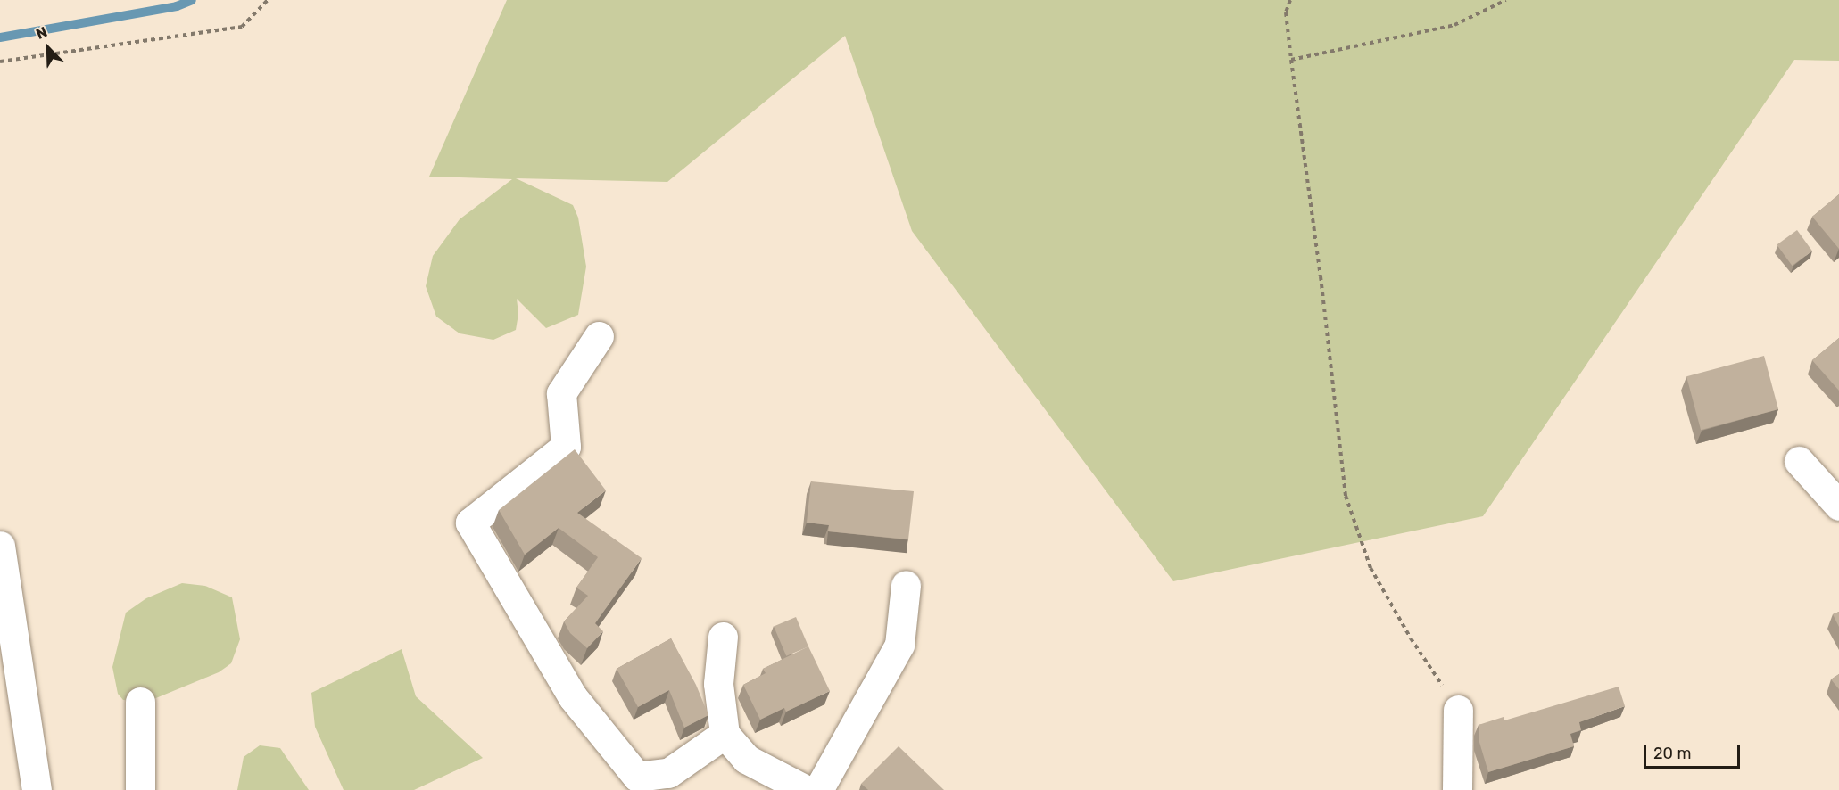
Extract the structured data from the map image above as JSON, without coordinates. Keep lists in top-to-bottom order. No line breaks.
{"scale_bar":"20 m","north":"top left"}
